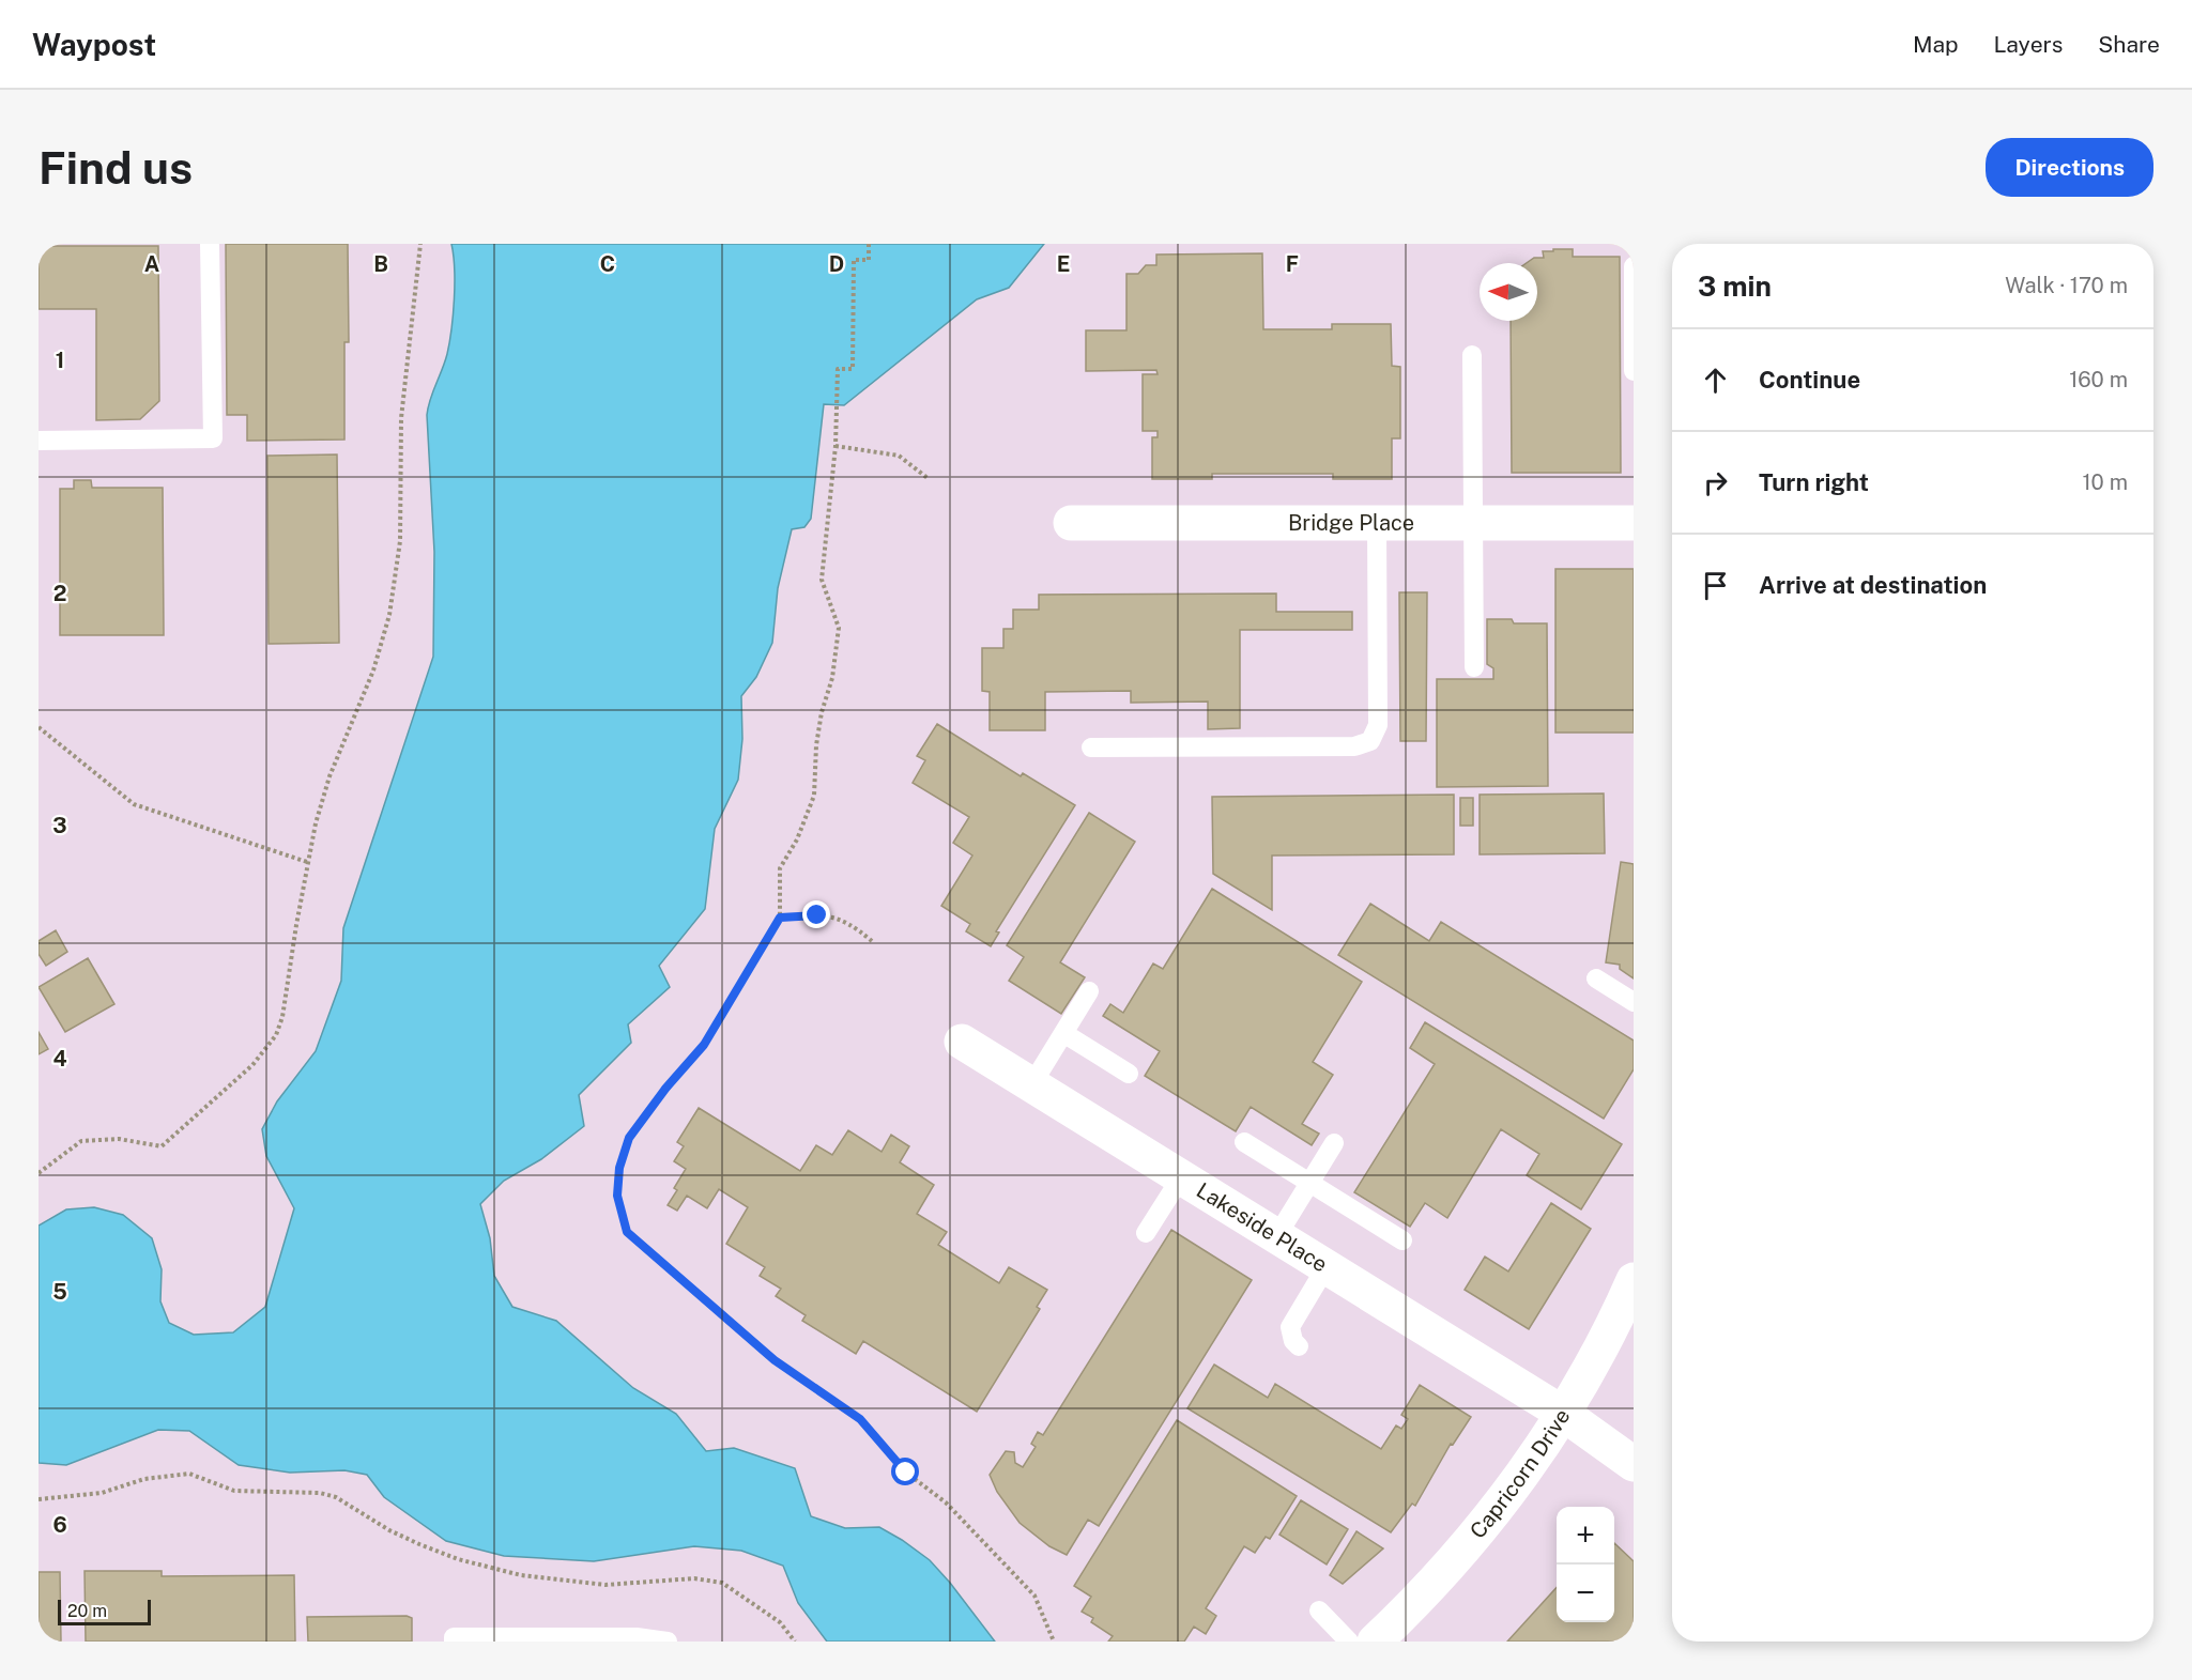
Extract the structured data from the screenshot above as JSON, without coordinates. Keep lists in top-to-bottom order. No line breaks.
{"streets":{"street":["Bridge Place","Lakeside Place","Capricorn Drive"]},"crossings":[["Lakeside Place","Capricorn Drive"]],"scale_bar":"20 m","north":"left","page":{"header":"Waypost","nav":["Map","Layers","Share"],"buttons":"Directions","title":"Find us","heading":["3 min","Walk · 170 m"],"list":[["Continue","160 m"],["Turn right","10 m"],"Arrive at destination"],"map_buttons":["+","−"],"scale":"20 m"},"grid":{"columns":["A","B","C","D","E","F"],"rows":["1","2","3","4","5","6"]}}
